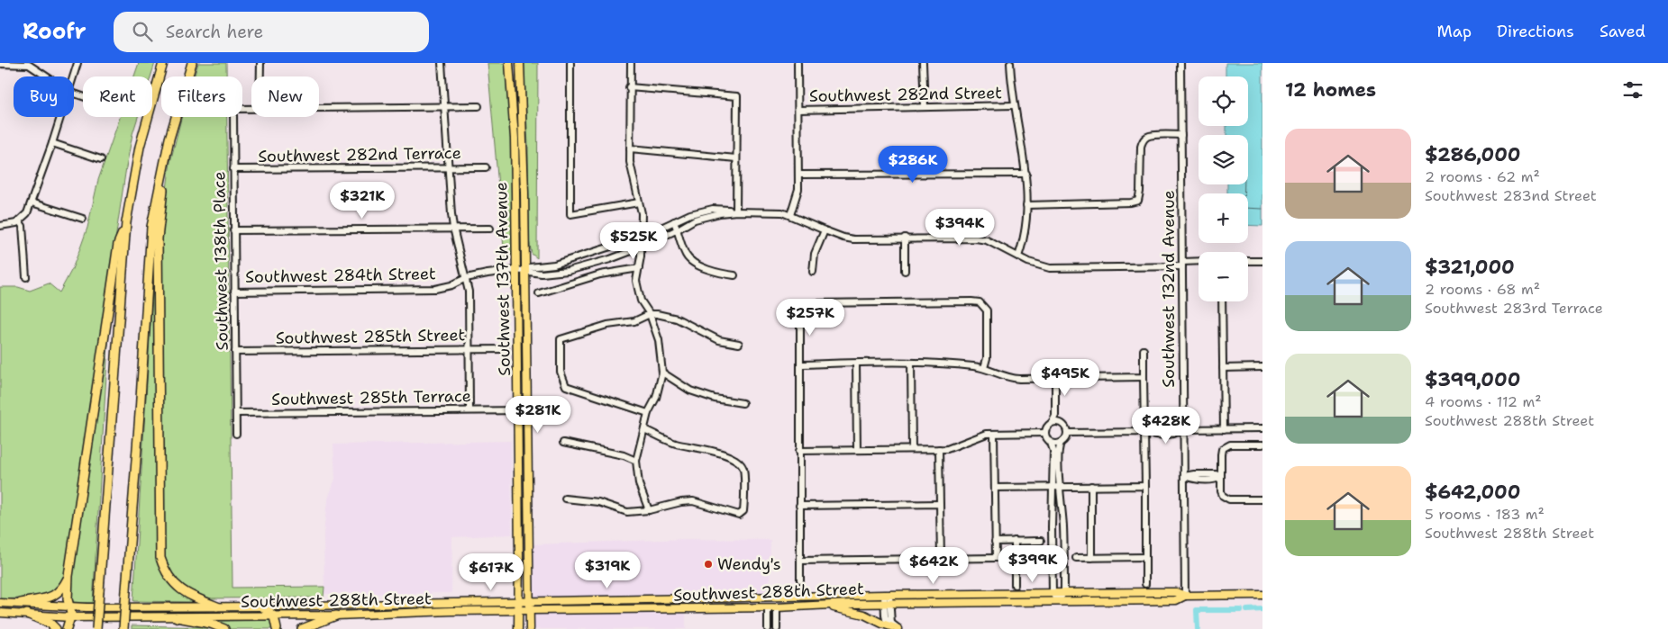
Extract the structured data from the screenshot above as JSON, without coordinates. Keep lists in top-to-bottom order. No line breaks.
{"streets":{"main road":["Southwest 137th Avenue","Southwest 288th Street"],"street":["Southwest 282nd Street","Southwest 282nd Terrace","Southwest 138th Place","Southwest 284th Street","Southwest 132nd Avenue","Southwest 285th Street","Southwest 285th Terrace"]},"crossings":[["Southwest 282nd Terrace","Southwest 138th Place"],["Southwest 138th Place","Southwest 284th Street"],["Southwest 138th Place","Southwest 285th Street"],["Southwest 138th Place","Southwest 285th Terrace"],["Southwest 284th Street","Southwest 137th Avenue"],["Southwest 284th Street","Southwest 132nd Avenue"],["Southwest 137th Avenue","Southwest 285th Terrace"],["Southwest 137th Avenue","Southwest 288th Street"],["Southwest 132nd Avenue","Southwest 288th Street"]],"places":["Wendy's"],"page":{"header":"Roofr","search":"Search here","nav":["Map","Directions","Saved"],"heading":"12 homes","map_buttons":["+","−"],"chip":["Buy","Rent","Filters","New"],"list":[{"name":"$286,000","note":"2 rooms · 62 m² · Southwest 283nd Street"},{"name":"$321,000","note":"2 rooms · 68 m² · Southwest 283rd Terrace"},{"name":"$399,000","note":"4 rooms · 112 m² · Southwest 288th Street"},{"name":"$642,000","note":"5 rooms · 183 m² · Southwest 288th Street"}],"price":["$286K","$321K","$394K","$525K","$257K","$495K","$281K","$428K","$399K","$642K","$319K","$617K"]}}
